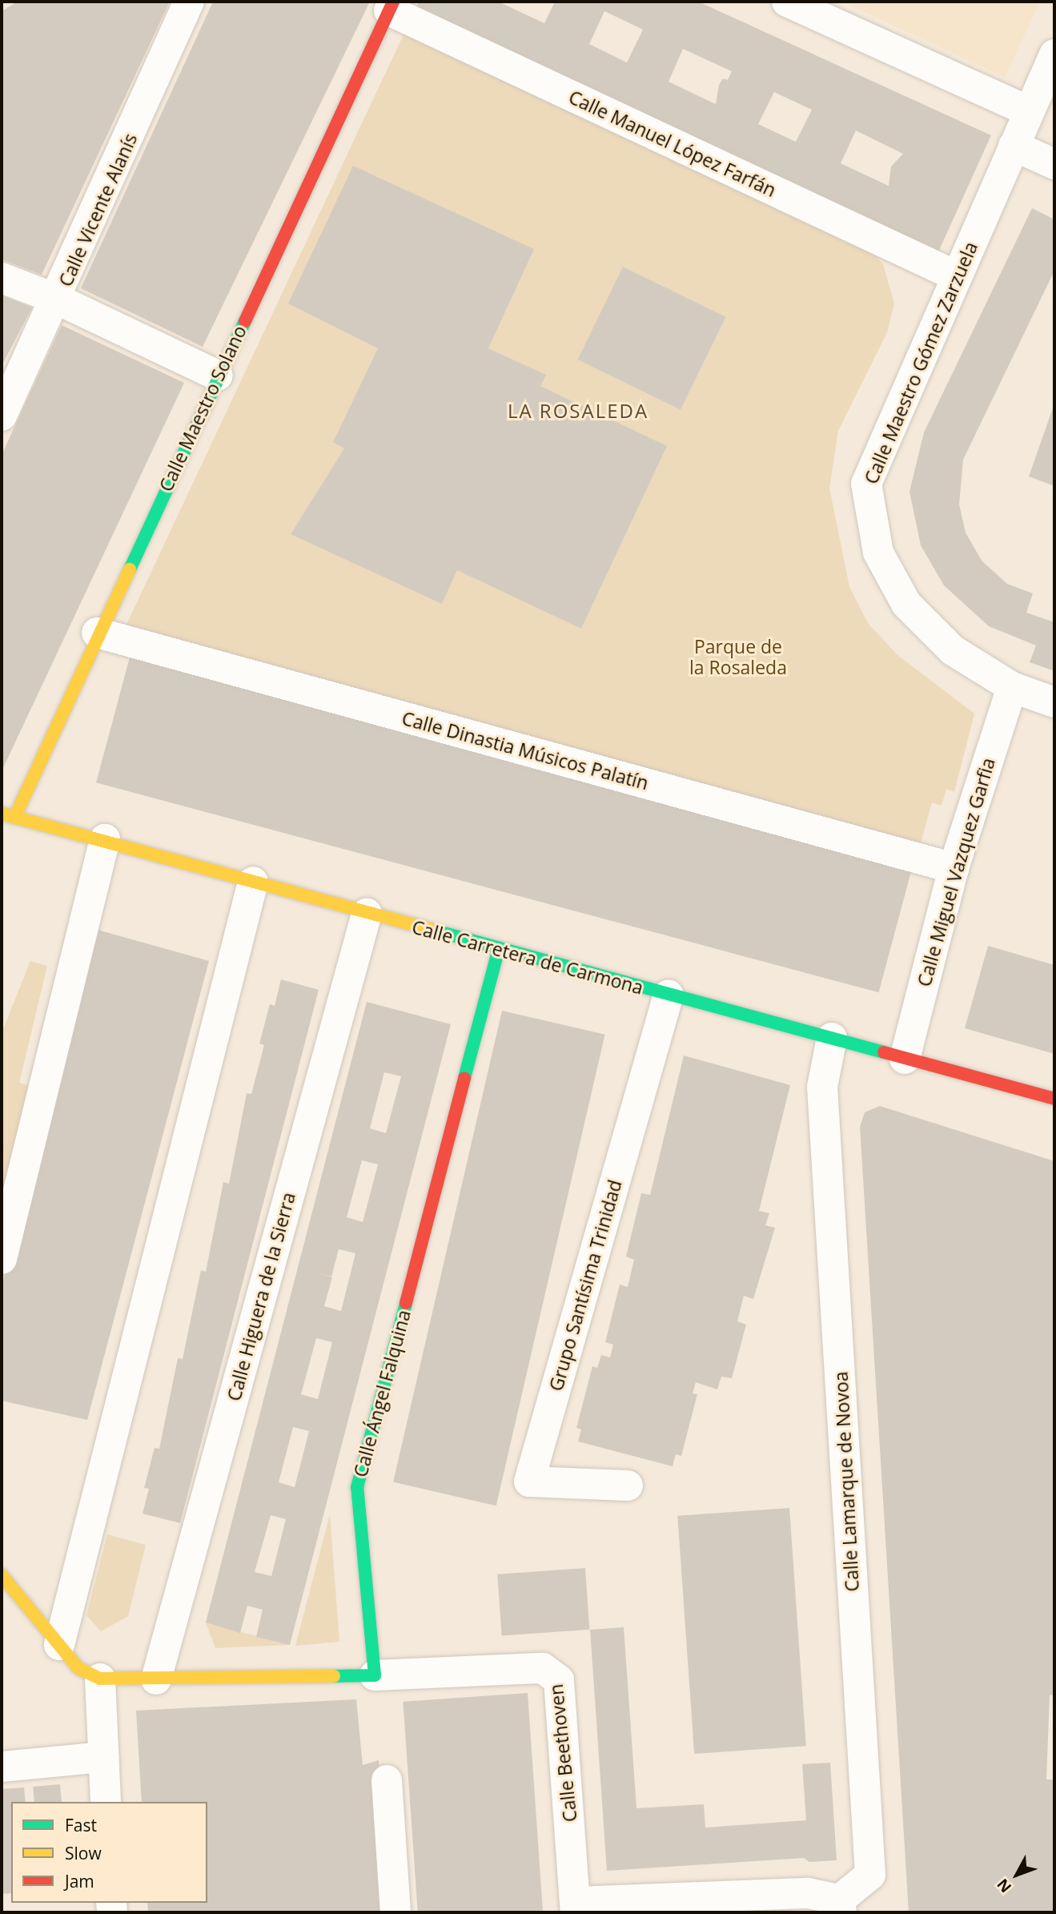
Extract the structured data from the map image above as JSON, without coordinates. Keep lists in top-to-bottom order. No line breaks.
{"streets":{"street":["Calle Manuel López Farfán","Calle Vicente Alanís","Calle Maestro Gómez Zarzuela","Calle Maestro Solano","Calle Dinastia Músicos Palatín","Calle Miguel Vazquez Garfia","Calle Carretera de Carmona","Grupo Santísima Trinidad","Calle Higuera de la Sierra","Calle Ángel Falquina","Calle Lamarque de Novoa","Calle Beethoven"]},"crossings":[["Calle Manuel López Farfán","Calle Maestro Gómez Zarzuela"],["Calle Manuel López Farfán","Calle Maestro Solano"],["Calle Maestro Gómez Zarzuela","Calle Miguel Vazquez Garfia"],["Calle Maestro Solano","Calle Dinastia Músicos Palatín"],["Calle Maestro Solano","Calle Carretera de Carmona"],["Calle Dinastia Músicos Palatín","Calle Miguel Vazquez Garfia"],["Calle Miguel Vazquez Garfia","Calle Carretera de Carmona"],["Calle Carretera de Carmona","Grupo Santísima Trinidad"],["Calle Carretera de Carmona","Calle Higuera de la Sierra"],["Calle Carretera de Carmona","Calle Ángel Falquina"],["Calle Carretera de Carmona","Calle Lamarque de Novoa"],["Calle Ángel Falquina","Calle Beethoven"]],"districts":["LA ROSALEDA"],"parks":["Parque de la Rosaleda"],"legend":["Fast","Slow","Jam"],"north":"bottom left"}
